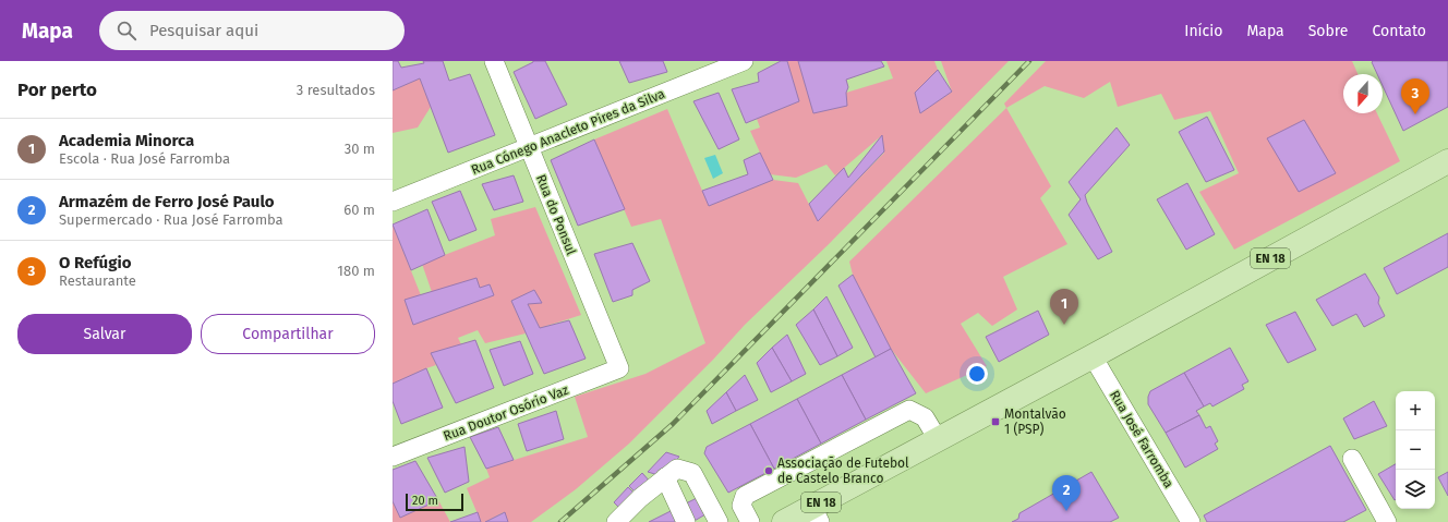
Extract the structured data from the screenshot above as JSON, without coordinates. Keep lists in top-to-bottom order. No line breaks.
{"streets":{"main road":["EN 18"],"street":["Rua Cónego Anacleto Pires da Silva","Rua do Ponsul","Rua Doutor Osório Vaz","Rua José Farromba"]},"crossings":[["Rua Cónego Anacleto Pires da Silva","Rua do Ponsul"],["Rua do Ponsul","Rua Doutor Osório Vaz"],["EN 18","Rua José Farromba"]],"places":{"transit":["Montalvão 1 (PSP)"],"other":["Associação de Futebol de Castelo Branco"]},"scale_bar":"20 m","north":"bottom","page":{"header":"Mapa","search":"Pesquisar aqui","nav":["Início","Mapa","Sobre","Contato"],"heading":["Por perto","3 resultados"],"pins":["3","1","2"],"list":[{"mark":"1","name":"Academia Minorca","note":"Escola · Rua José Farromba","value":"30 m"},{"mark":"2","name":"Armazém de Ferro José Paulo","note":"Supermercado · Rua José Farromba","value":"60 m"},{"mark":"3","name":"O Refúgio","note":"Restaurante","value":"180 m"}],"buttons":["Salvar","Compartilhar"],"map_buttons":["+","−"],"scale":"20 m"}}
